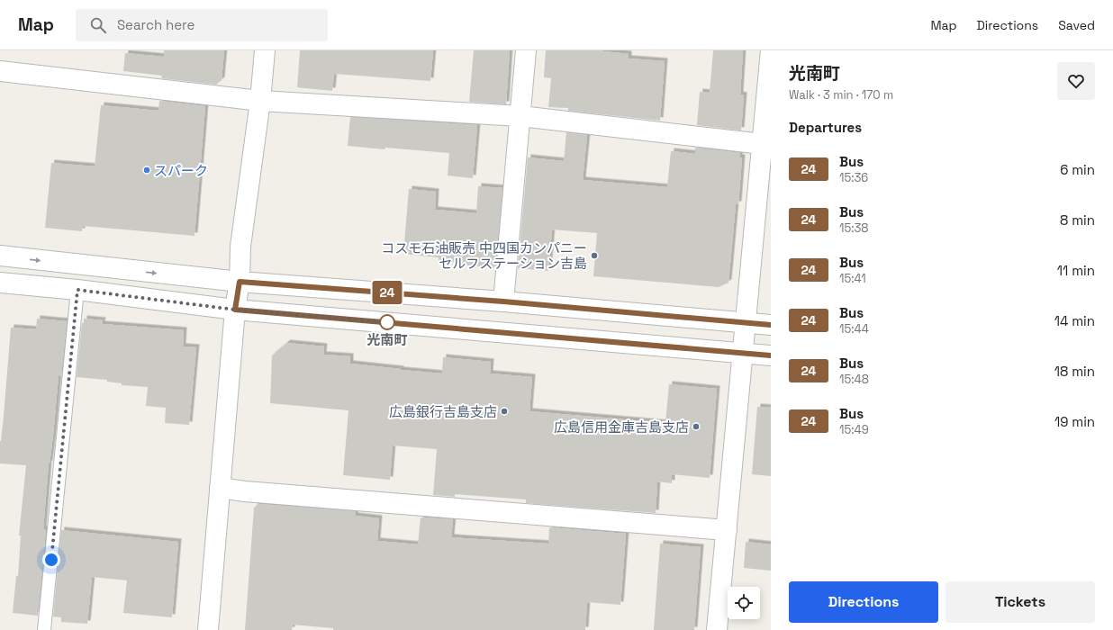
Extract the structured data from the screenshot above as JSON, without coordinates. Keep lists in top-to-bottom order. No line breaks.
{"places":["スパーク","コスモ石油販売 中四国カンパニー セルフステーション吉島","光南町","広島銀行吉島支店","広島信用金庫吉島支店"],"lines":["bus line 24"],"page":{"header":"Map","search":"Search here","nav":["Map","Directions","Saved"],"on_map":"24","heading":[["光南町","Walk · 3 min · 170 m"],"Departures"],"list":[{"mark":"24","name":"Bus","note":"15:36","value":"6 min"},{"mark":"24","name":"Bus","note":"15:38","value":"8 min"},{"mark":"24","name":"Bus","note":"15:41","value":"11 min"},{"mark":"24","name":"Bus","note":"15:44","value":"14 min"},{"mark":"24","name":"Bus","note":"15:48","value":"18 min"},{"mark":"24","name":"Bus","note":"15:49","value":"19 min"}],"buttons":["Directions","Tickets"]}}
